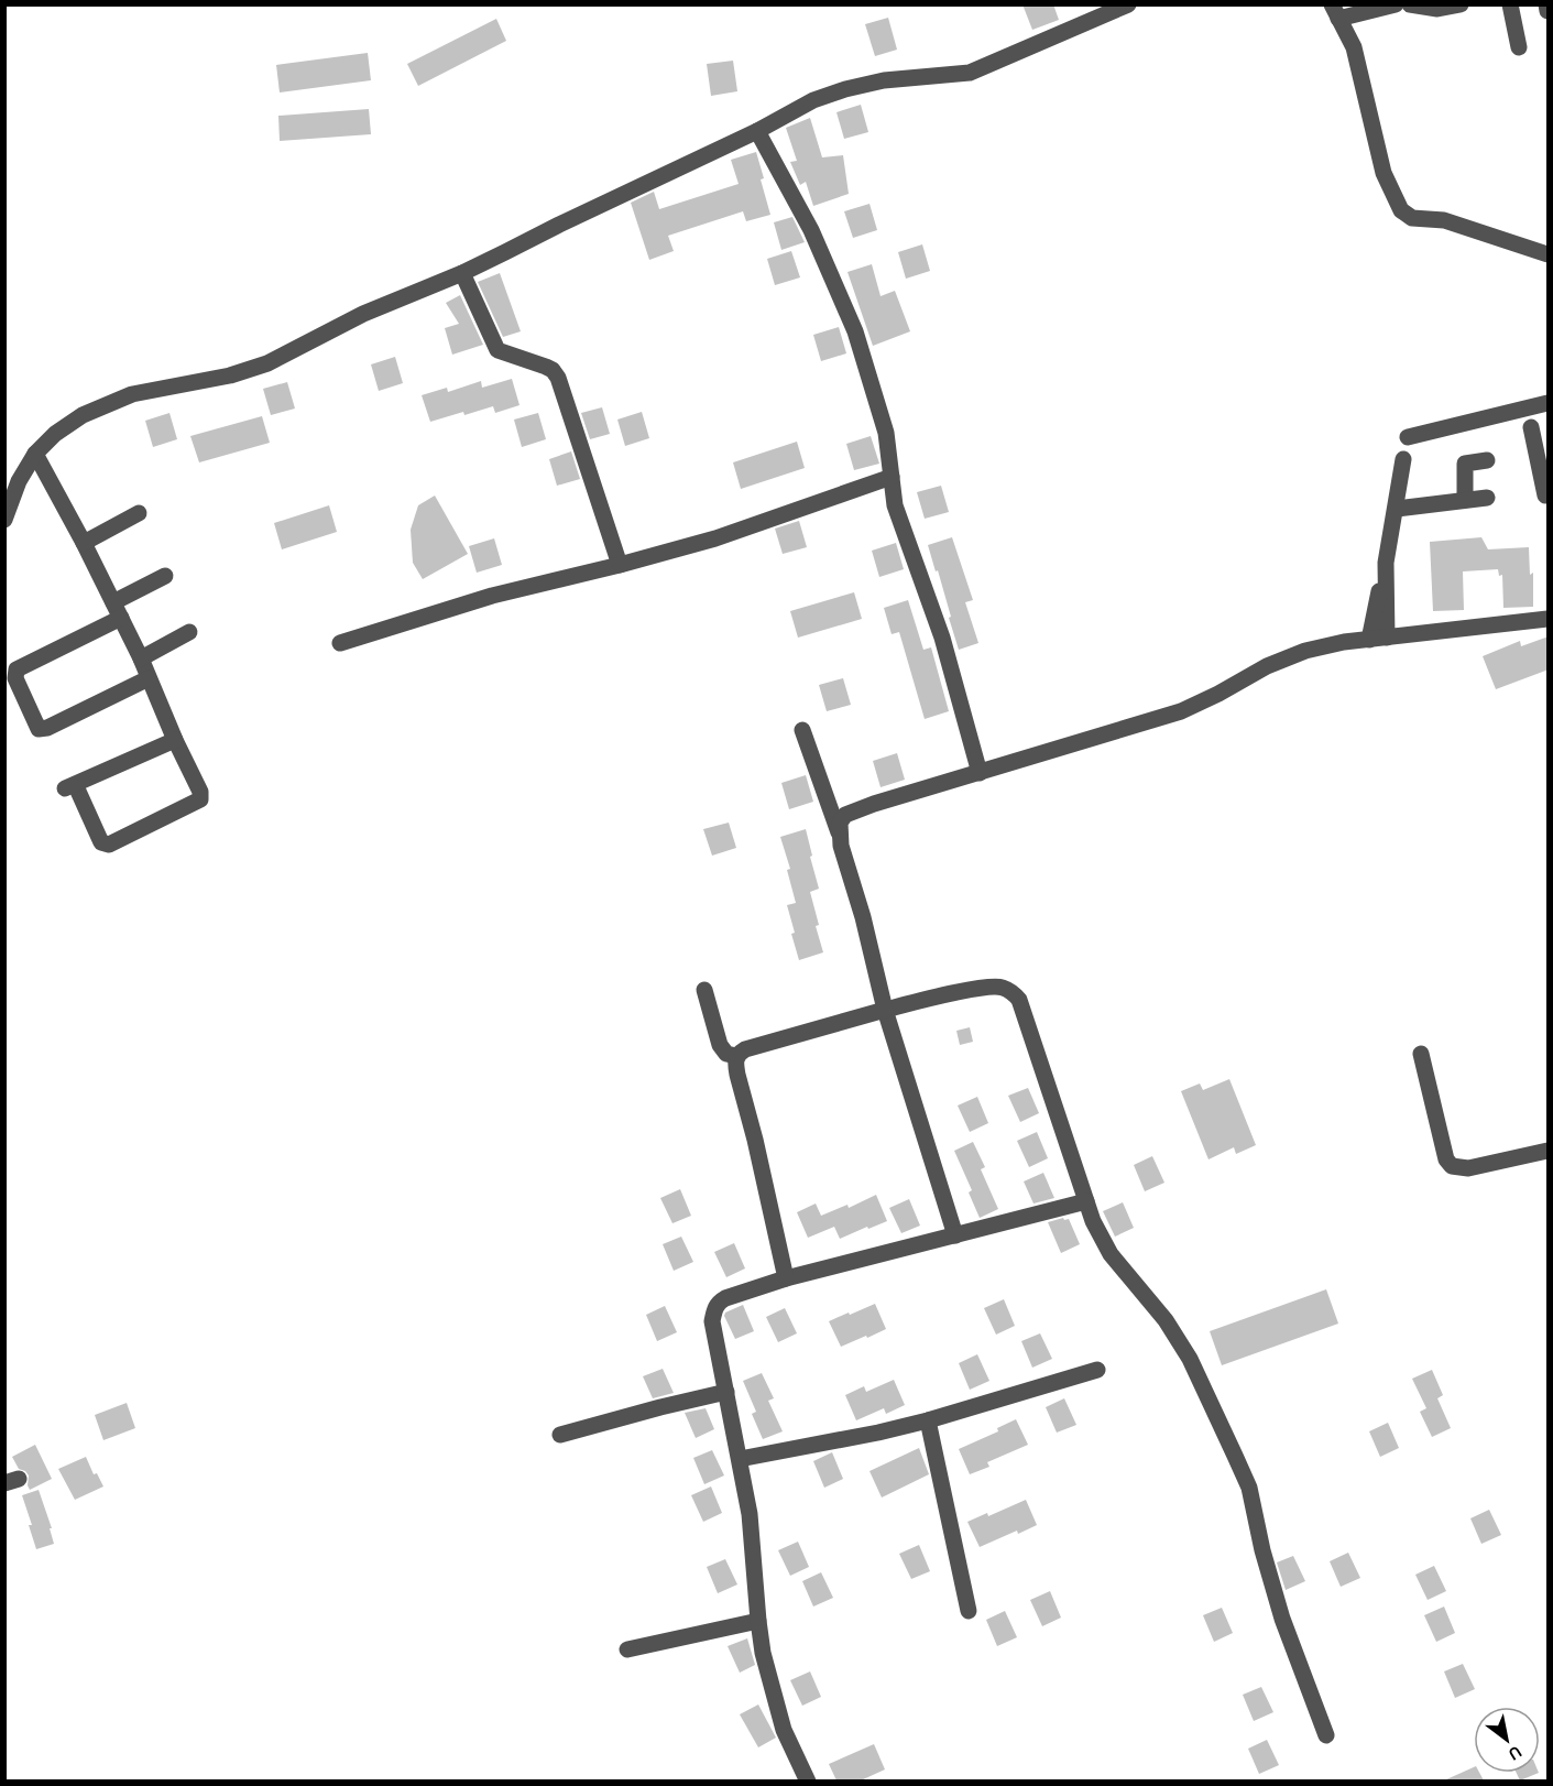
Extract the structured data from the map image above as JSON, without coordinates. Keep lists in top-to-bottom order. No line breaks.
{"north":"bottom right"}
